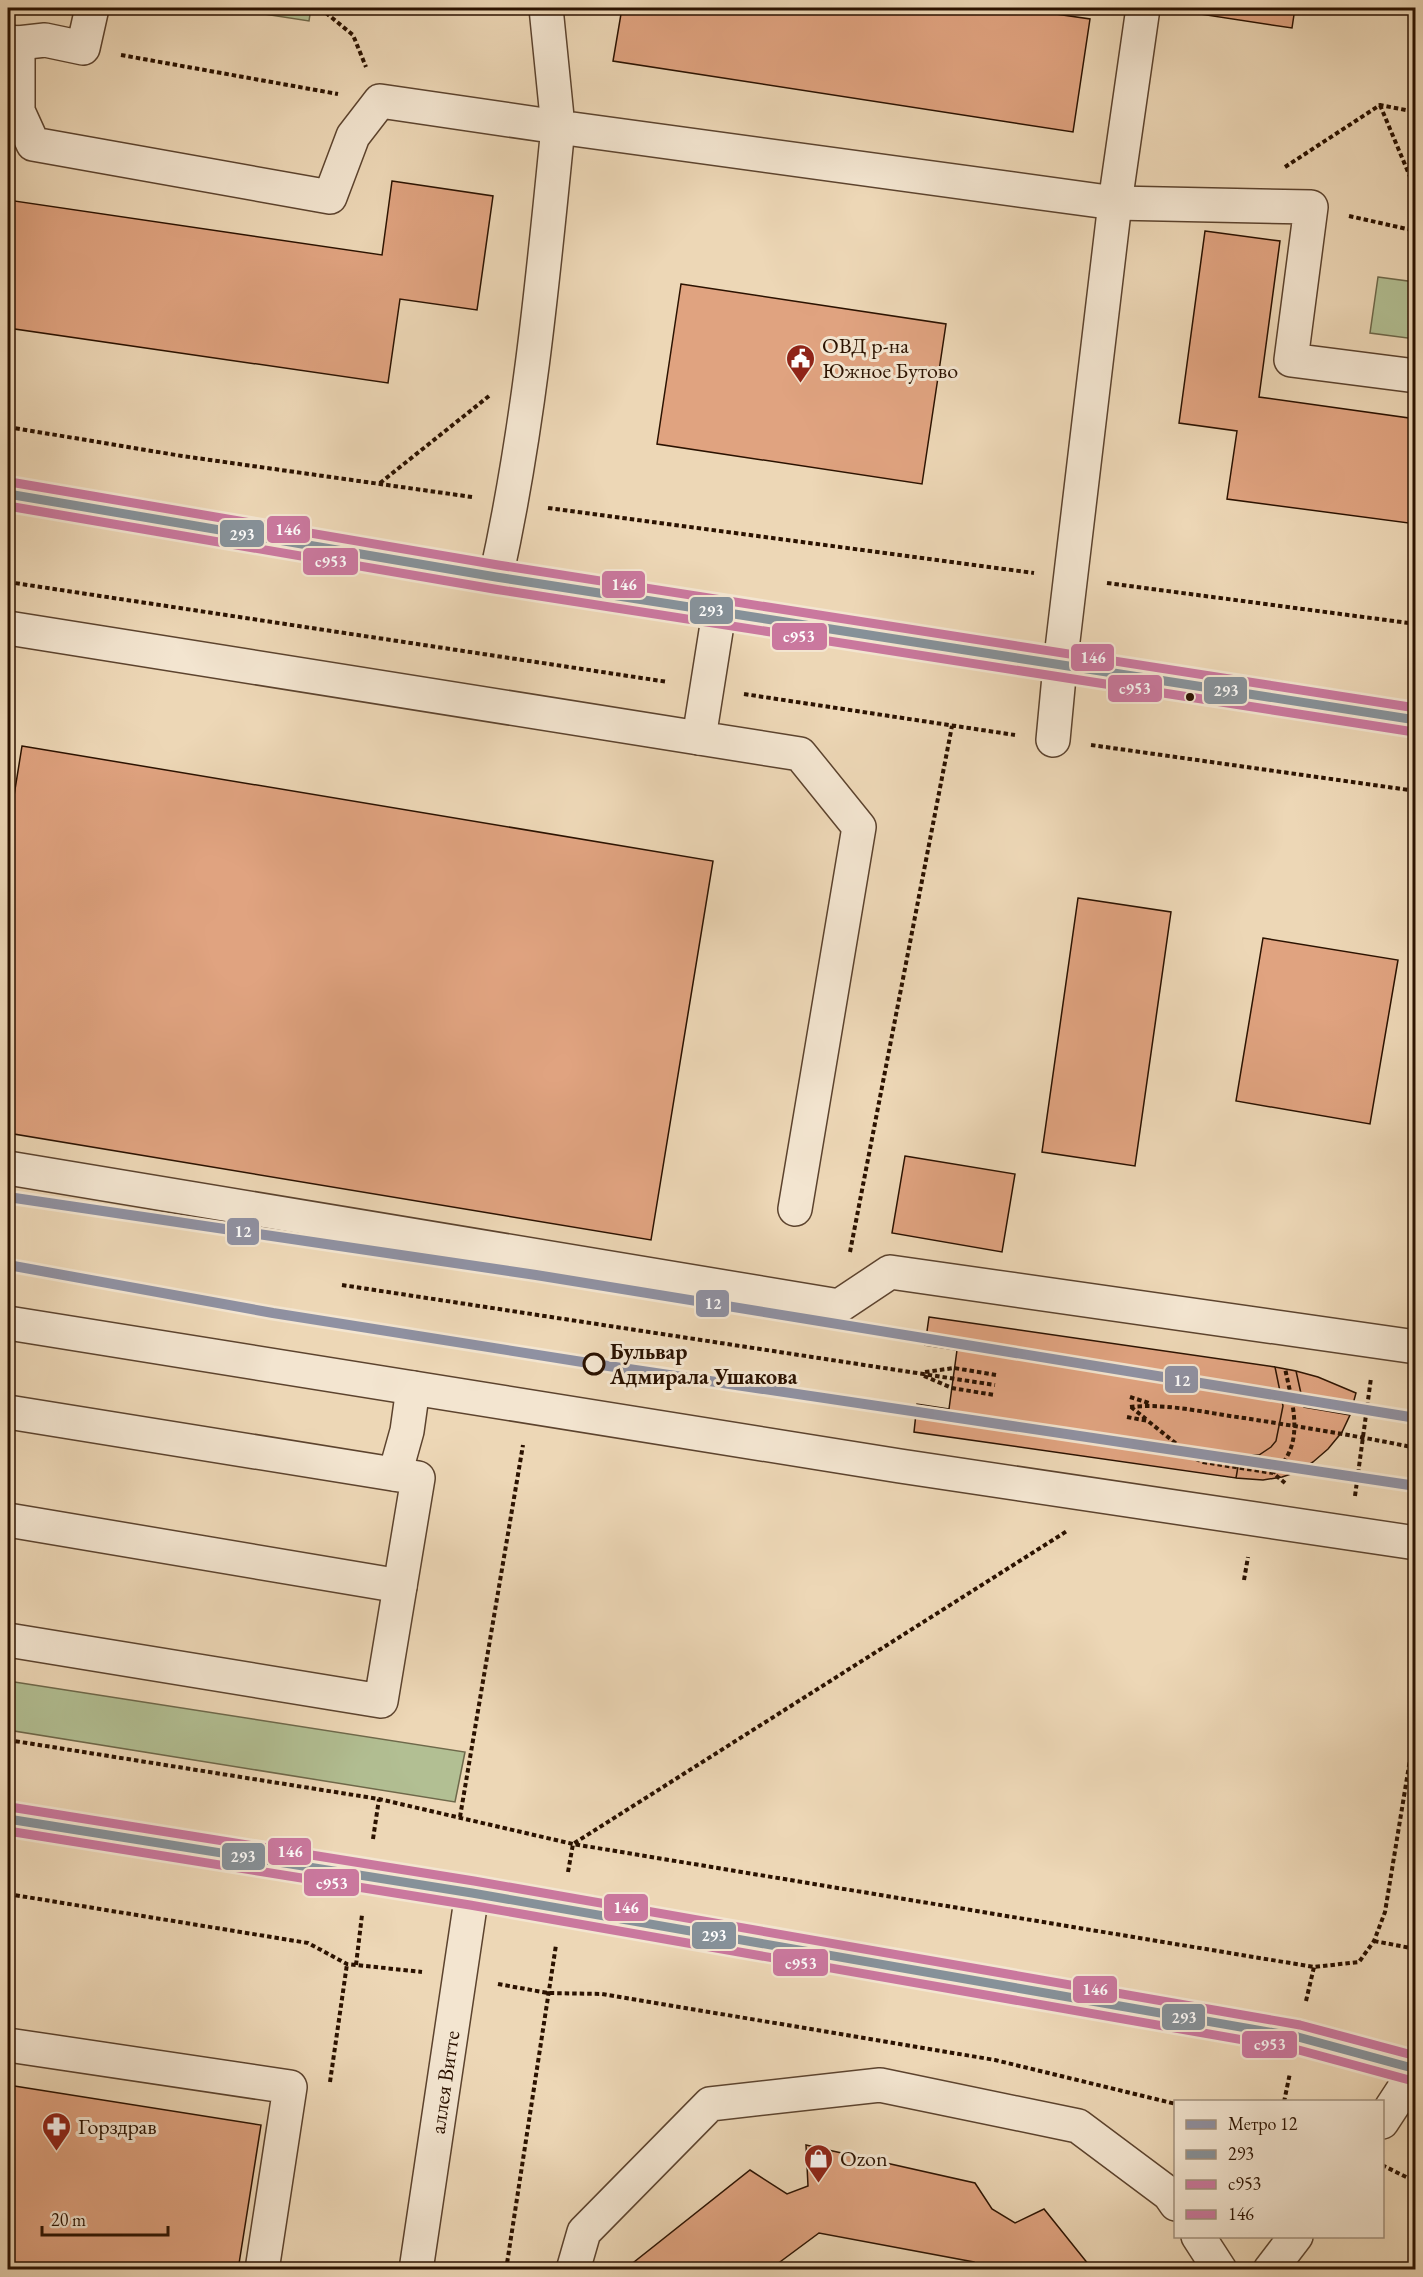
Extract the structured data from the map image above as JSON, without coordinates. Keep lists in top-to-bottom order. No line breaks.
{"streets":{"street":["аллея Витте"]},"places":{"public building":["ОВД р-на Южное Бутово"],"other":["Бульвар Адмирала Ушакова"],"pharmacy":["Горздрав"],"shop":["Ozon"]},"lines":["transit line 146","transit line 293","transit line с953","metro line 12"],"legend":["Метро 12","293","с953","146"],"scale_bar":"20 m"}
